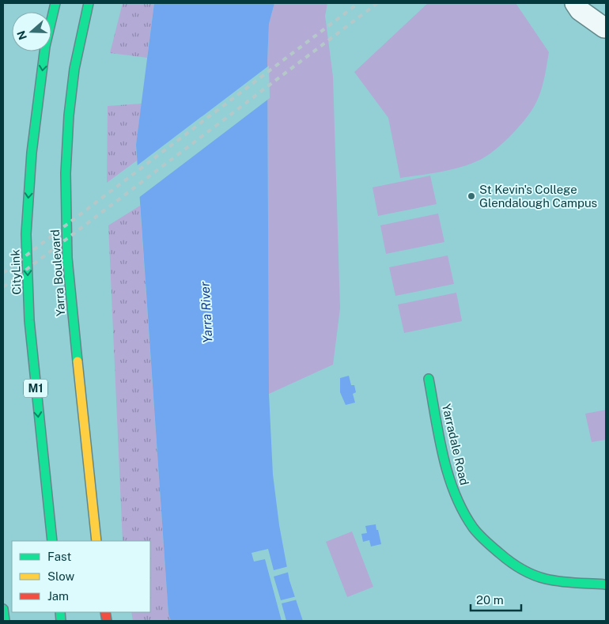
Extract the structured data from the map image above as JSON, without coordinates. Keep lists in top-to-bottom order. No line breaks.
{"streets":{"main road":["CityLink","Yarra Boulevard","M1","Yarradale Road"]},"one_way":["CityLink"],"water":["Yarra River"],"places":["St Kevin's College Glendalough Campus"],"legend":["Fast","Slow","Jam"],"scale_bar":"20 m","north":"left"}
